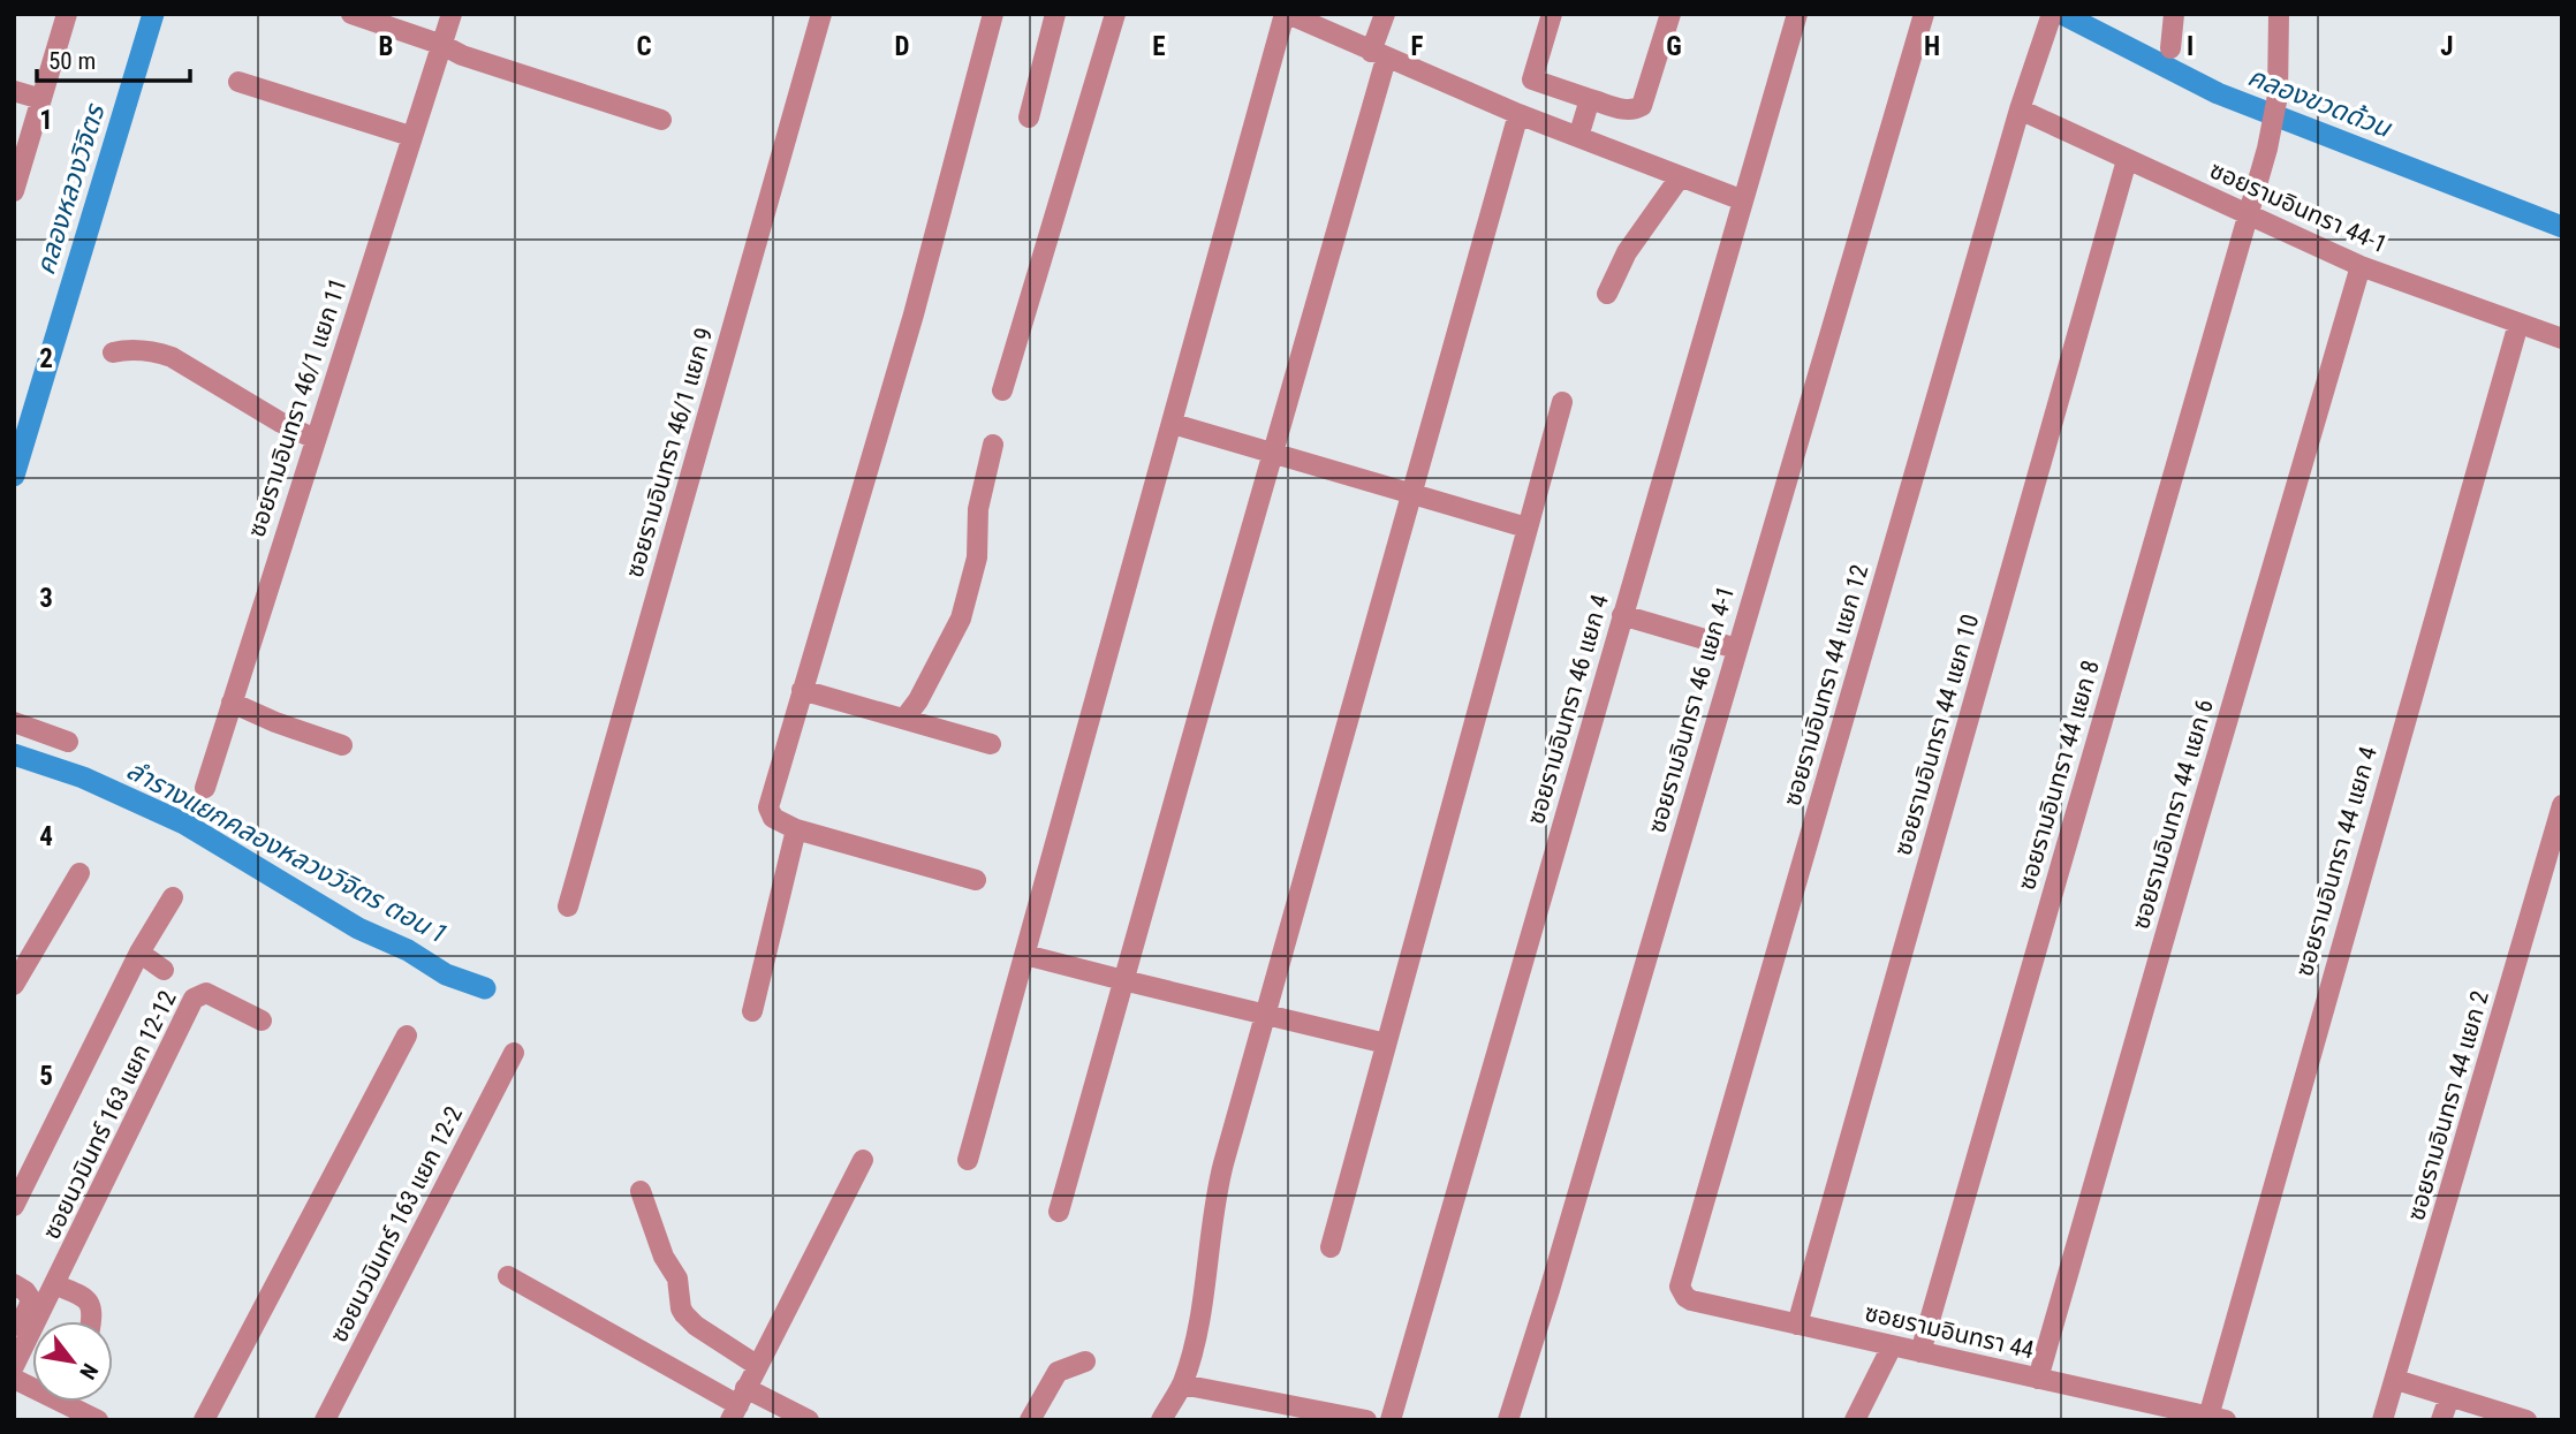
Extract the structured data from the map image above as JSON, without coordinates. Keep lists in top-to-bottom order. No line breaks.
{"streets":{"street":["ซอยรามอินทรา 44-1","ซอยรามอินทรา 46/1 แยก 11","ซอยรามอินทรา 46/1 แยก 9","ซอยรามอินทรา 44 แยก 12","ซอยรามอินทรา 46 แยก 4","ซอยรามอินทรา 46 แยก 4-1","ซอยรามอินทรา 44 แยก 10","ซอยรามอินทรา 44 แยก 8","ซอยรามอินทรา 44 แยก 6","ซอยรามอินทรา 44 แยก 4","ซอยรามอินทรา 44 แยก 2","ซอยนวมินทร์ 163 แยก 12-12","ซอยนวมินทร์ 163 แยก 12-2","ซอยรามอินทรา 44"]},"crossings":[["ซอยรามอินทรา 44-1","ซอยรามอินทรา 44 แยก 12"],["ซอยรามอินทรา 44-1","ซอยรามอินทรา 44 แยก 10"],["ซอยรามอินทรา 44-1","ซอยรามอินทรา 44 แยก 8"],["ซอยรามอินทรา 44-1","ซอยรามอินทรา 44 แยก 6"],["ซอยรามอินทรา 44-1","ซอยรามอินทรา 44 แยก 4"],["ซอยรามอินทรา 44 แยก 12","ซอยรามอินทรา 44"],["ซอยรามอินทรา 44 แยก 10","ซอยรามอินทรา 44"],["ซอยรามอินทรา 44 แยก 8","ซอยรามอินทรา 44"],["ซอยรามอินทรา 44 แยก 6","ซอยรามอินทรา 44"],["ซอยรามอินทรา 44 แยก 4","ซอยรามอินทรา 44"]],"water":["คลองขวดด้วน","คลองหลวงวิจิตร","ลำรางแยกคลองหลวงวิจิตร ตอน 1"],"scale_bar":"50 m","north":"bottom right","grid":{"columns":["B","C","D","E","F","G","H","I","J"],"rows":["1","2","3","4","5"]}}
